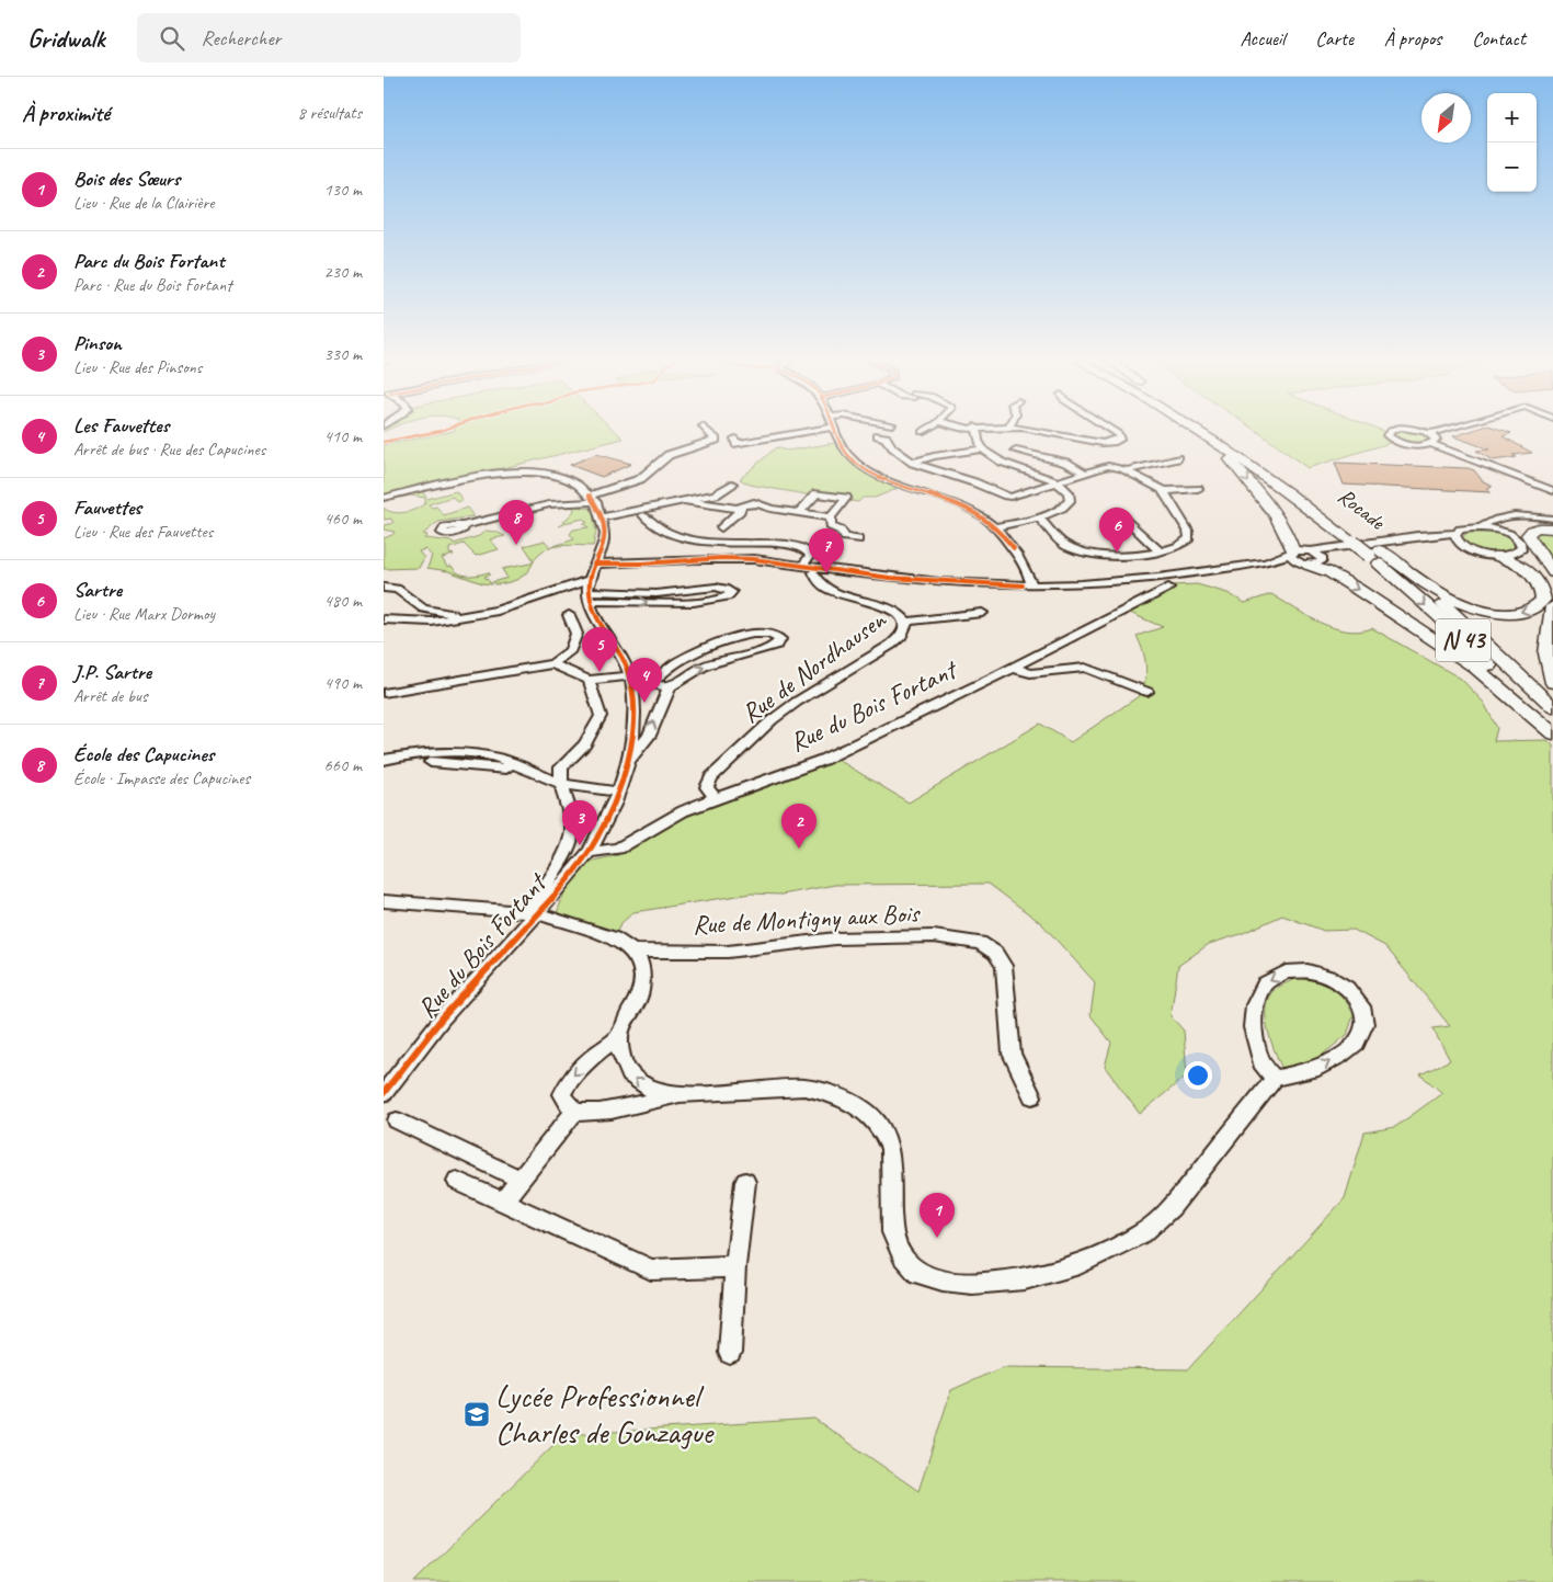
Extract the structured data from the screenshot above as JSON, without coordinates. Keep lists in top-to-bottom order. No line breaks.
{"streets":{"highway":["Rocade","N 43"],"street":["Rue de Nordhausen","Rue du Bois Fortant","Rue de Montigny aux Bois"]},"crossings":[["Rocade","N 43"],["Rue de Nordhausen","Rue du Bois Fortant"],["Rue du Bois Fortant","Rue de Montigny aux Bois"]],"places":{"school or university":["Lycée Professionnel Charles de Gonzague"]},"north":"bottom left","page":{"header":"Gridwalk","search":"Rechercher","nav":["Accueil","Carte","À propos","Contact"],"heading":["À proximité","8 résultats"],"map_buttons":["+","−"],"list":[{"mark":"1","name":"Bois des Sœurs","note":"Lieu · Rue de la Clairière","value":"130 m"},{"mark":"2","name":"Parc du Bois Fortant","note":"Parc · Rue du Bois Fortant","value":"230 m"},{"mark":"3","name":"Pinson","note":"Lieu · Rue des Pinsons","value":"330 m"},{"mark":"4","name":"Les Fauvettes","note":"Arrêt de bus · Rue des Capucines","value":"410 m"},{"mark":"5","name":"Fauvettes","note":"Lieu · Rue des Fauvettes","value":"460 m"},{"mark":"6","name":"Sartre","note":"Lieu · Rue Marx Dormoy","value":"480 m"},{"mark":"7","name":"J.P. Sartre","note":"Arrêt de bus","value":"490 m"},{"mark":"8","name":"École des Capucines","note":"École · Impasse des Capucines","value":"660 m"}],"pins":["8","6","7","5","4","3","2","1"]}}
